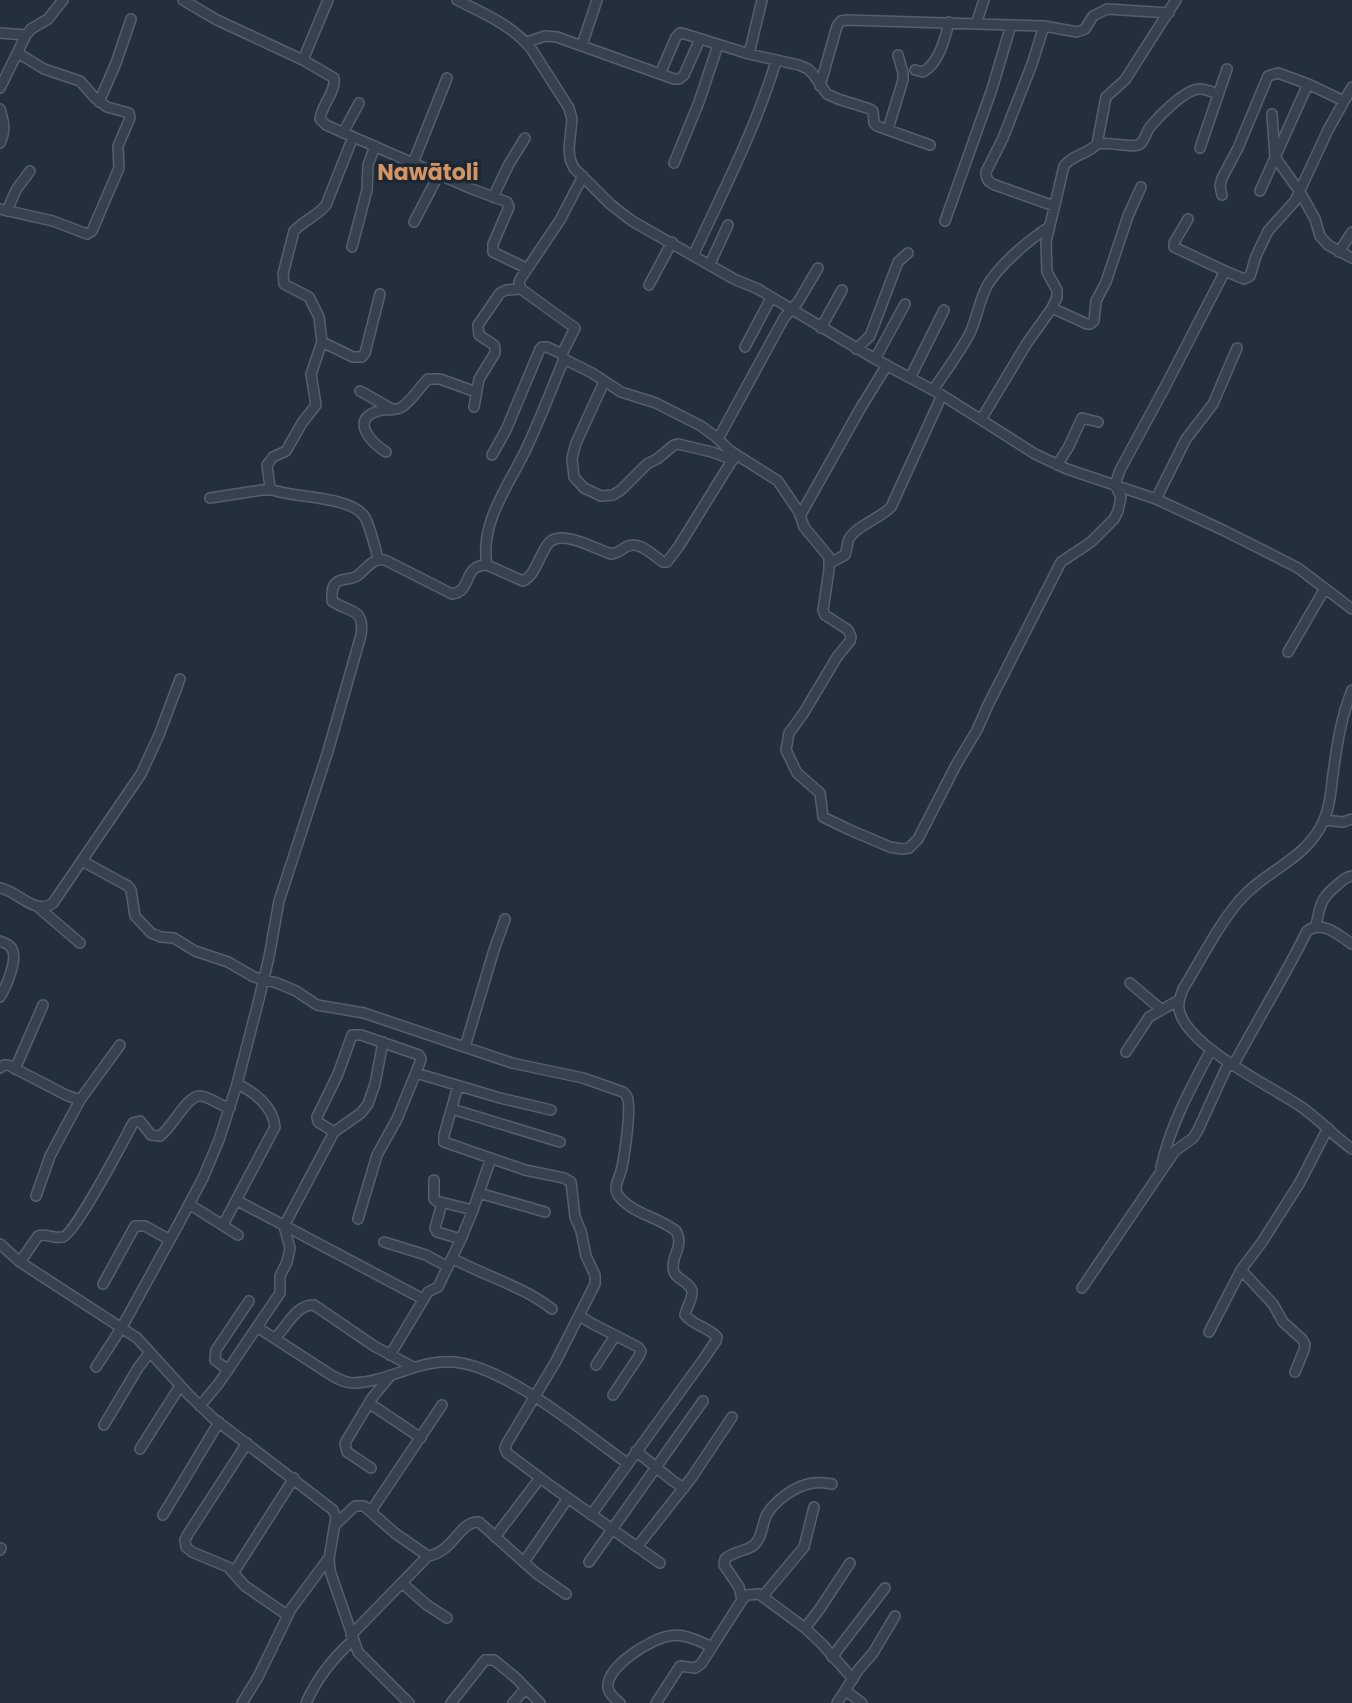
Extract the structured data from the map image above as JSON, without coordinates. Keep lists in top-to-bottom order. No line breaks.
{"districts":["Nawātoli"]}
